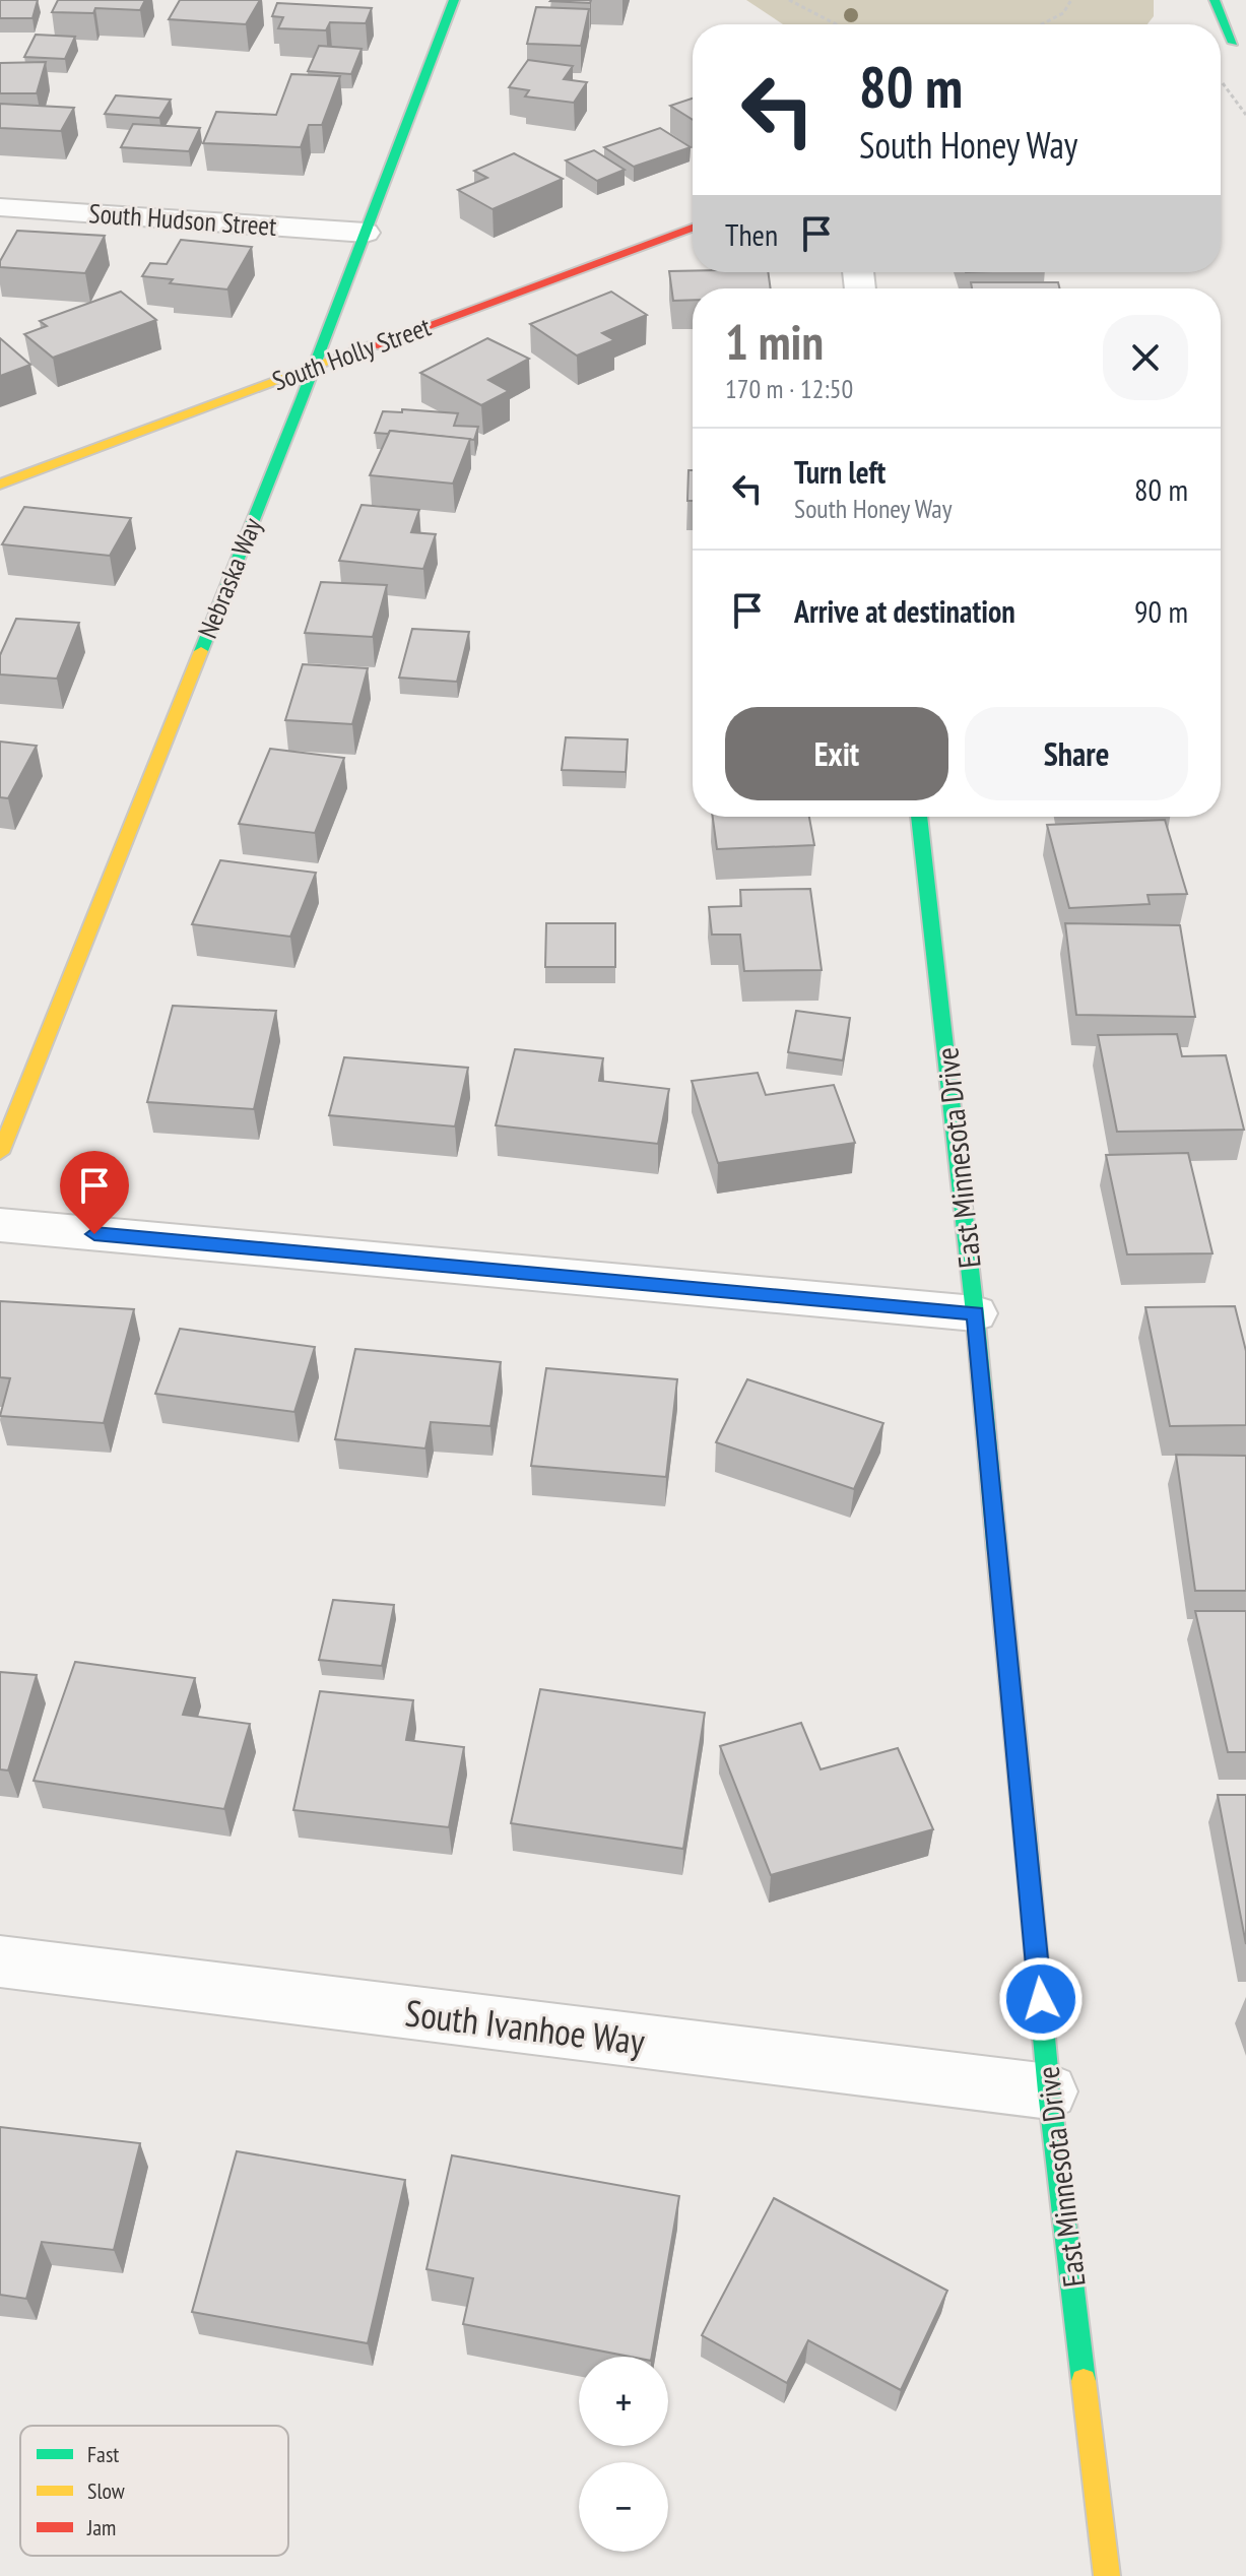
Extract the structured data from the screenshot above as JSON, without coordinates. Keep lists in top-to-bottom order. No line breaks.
{"streets":{"street":["South Hudson Street","South Holly Street","Nebraska Way","East Minnesota Drive","South Ivanhoe Way"]},"crossings":[["South Hudson Street","Nebraska Way"],["South Holly Street","Nebraska Way"],["East Minnesota Drive","South Ivanhoe Way"]],"legend":["Fast","Slow","Jam"],"page":{"turn":["80 m","South Honey Way"],"then":"Then","heading":["1 min","170 m · 12:50"],"list":[{"name":"Turn left","note":"South Honey Way","value":"80 m"},{"name":"Arrive at destination","value":"90 m"}],"buttons":["Exit","Share"],"map_buttons":["+","−"]}}
